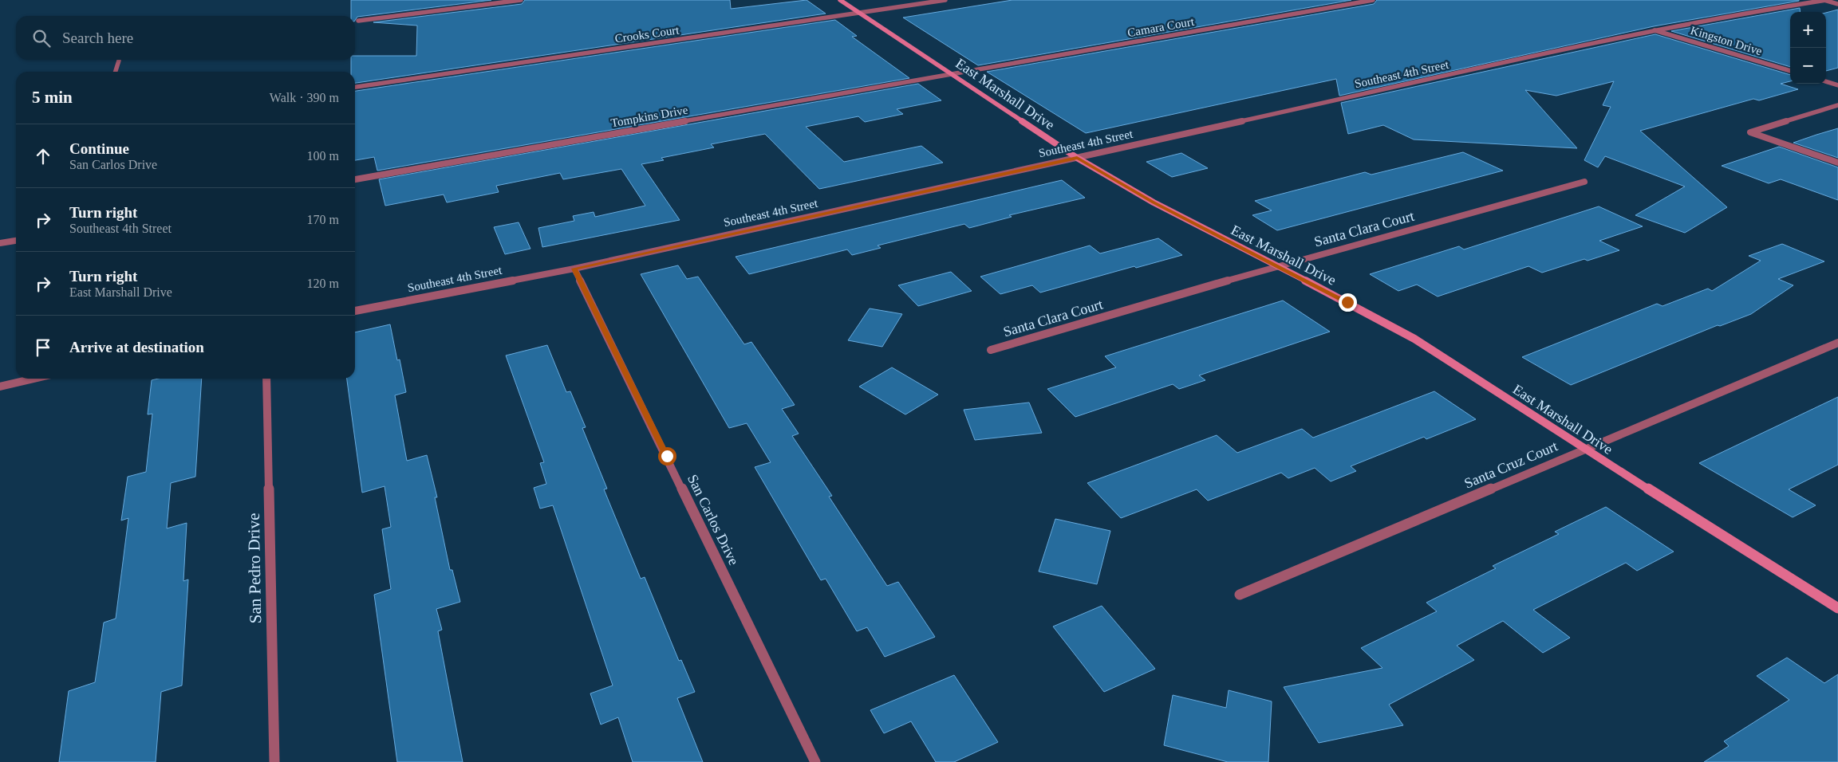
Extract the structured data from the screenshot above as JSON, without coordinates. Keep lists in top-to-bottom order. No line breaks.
{"streets":{"main road":["East Marshall Drive"],"street":["Camara Court","Crooks Court","Kingston Drive","Southeast 4th Street","Tompkins Drive","Santa Clara Court","Santa Cruz Court","San Carlos Drive","San Pedro Drive"]},"crossings":[["Camara Court","East Marshall Drive"],["Camara Court","Tompkins Drive"],["Crooks Court","East Marshall Drive"],["Kingston Drive","Southeast 4th Street"],["Southeast 4th Street","East Marshall Drive"],["Southeast 4th Street","San Carlos Drive"],["East Marshall Drive","Tompkins Drive"],["East Marshall Drive","Santa Clara Court"],["East Marshall Drive","Santa Cruz Court"]],"page":{"map_buttons":["+","−"],"search":"Search here","heading":["5 min","Walk · 390 m"],"list":[["Continue","San Carlos Drive","100 m"],["Turn right","Southeast 4th Street","170 m"],["Turn right","East Marshall Drive","120 m"],"Arrive at destination"]}}
